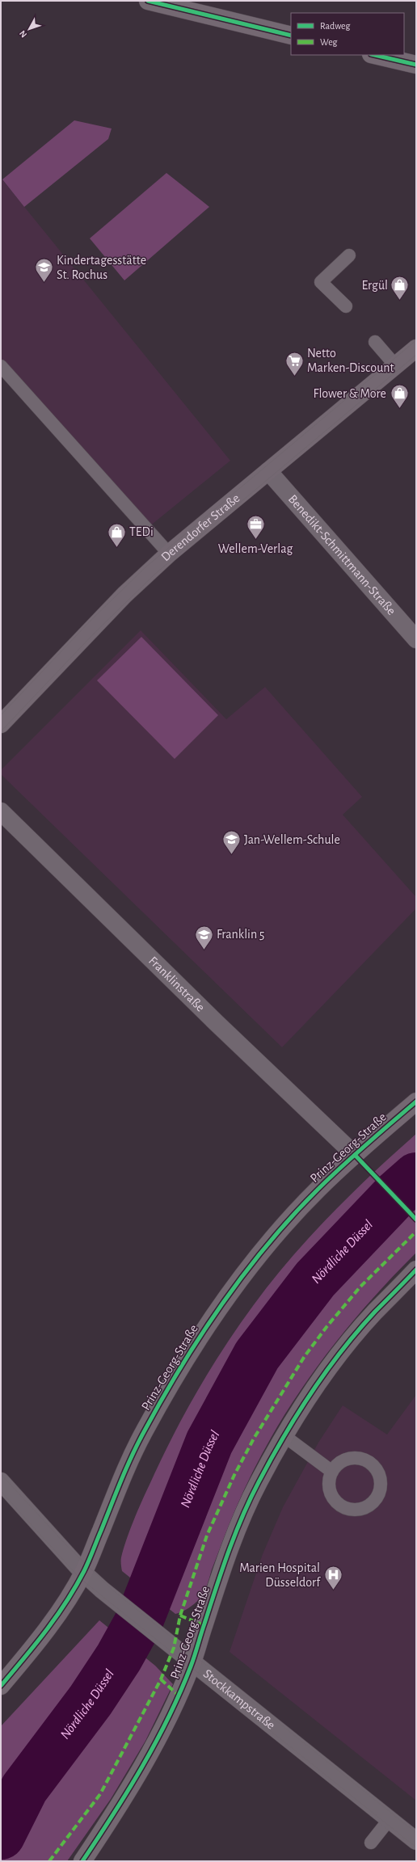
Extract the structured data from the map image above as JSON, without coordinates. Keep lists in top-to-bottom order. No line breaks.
{"streets":{"main road":["Derendorfer Straße","Prinz-Georg-Straße"],"street":["Benedikt-Schmittmann-Straße","Franklinstraße","Stockkampstraße"]},"crossings":[["Derendorfer Straße","Benedikt-Schmittmann-Straße"],["Franklinstraße","Prinz-Georg-Straße"],["Prinz-Georg-Straße","Stockkampstraße"]],"water":["Nördliche Düssel"],"places":{"school or university":["Kindertagesstätte St. Rochus","Jan-Wellem-Schule","Franklin 5"],"shop":["Ergül","Flower & More","TEDi"],"supermarket":["Netto Marken-Discount"],"office":["Wellem-Verlag"],"hospital":["Marien Hospital Düsseldorf"]},"legend":["Radweg","Weg"],"north":"bottom left"}
